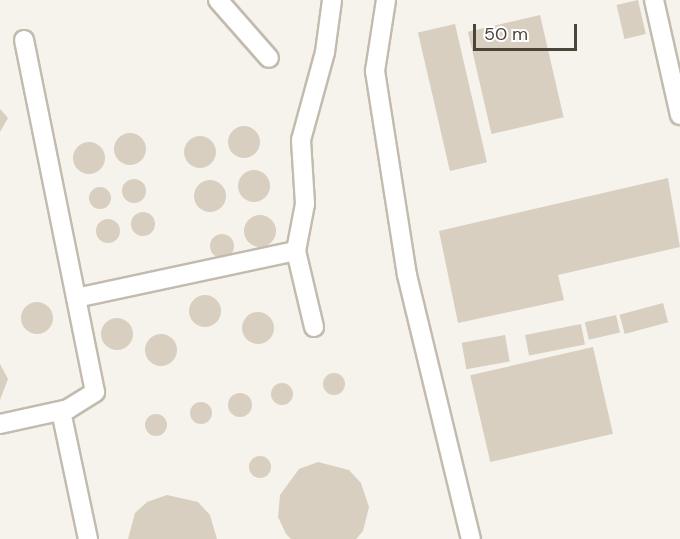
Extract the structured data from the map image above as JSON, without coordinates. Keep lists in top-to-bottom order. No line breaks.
{"scale_bar":"50 m"}
